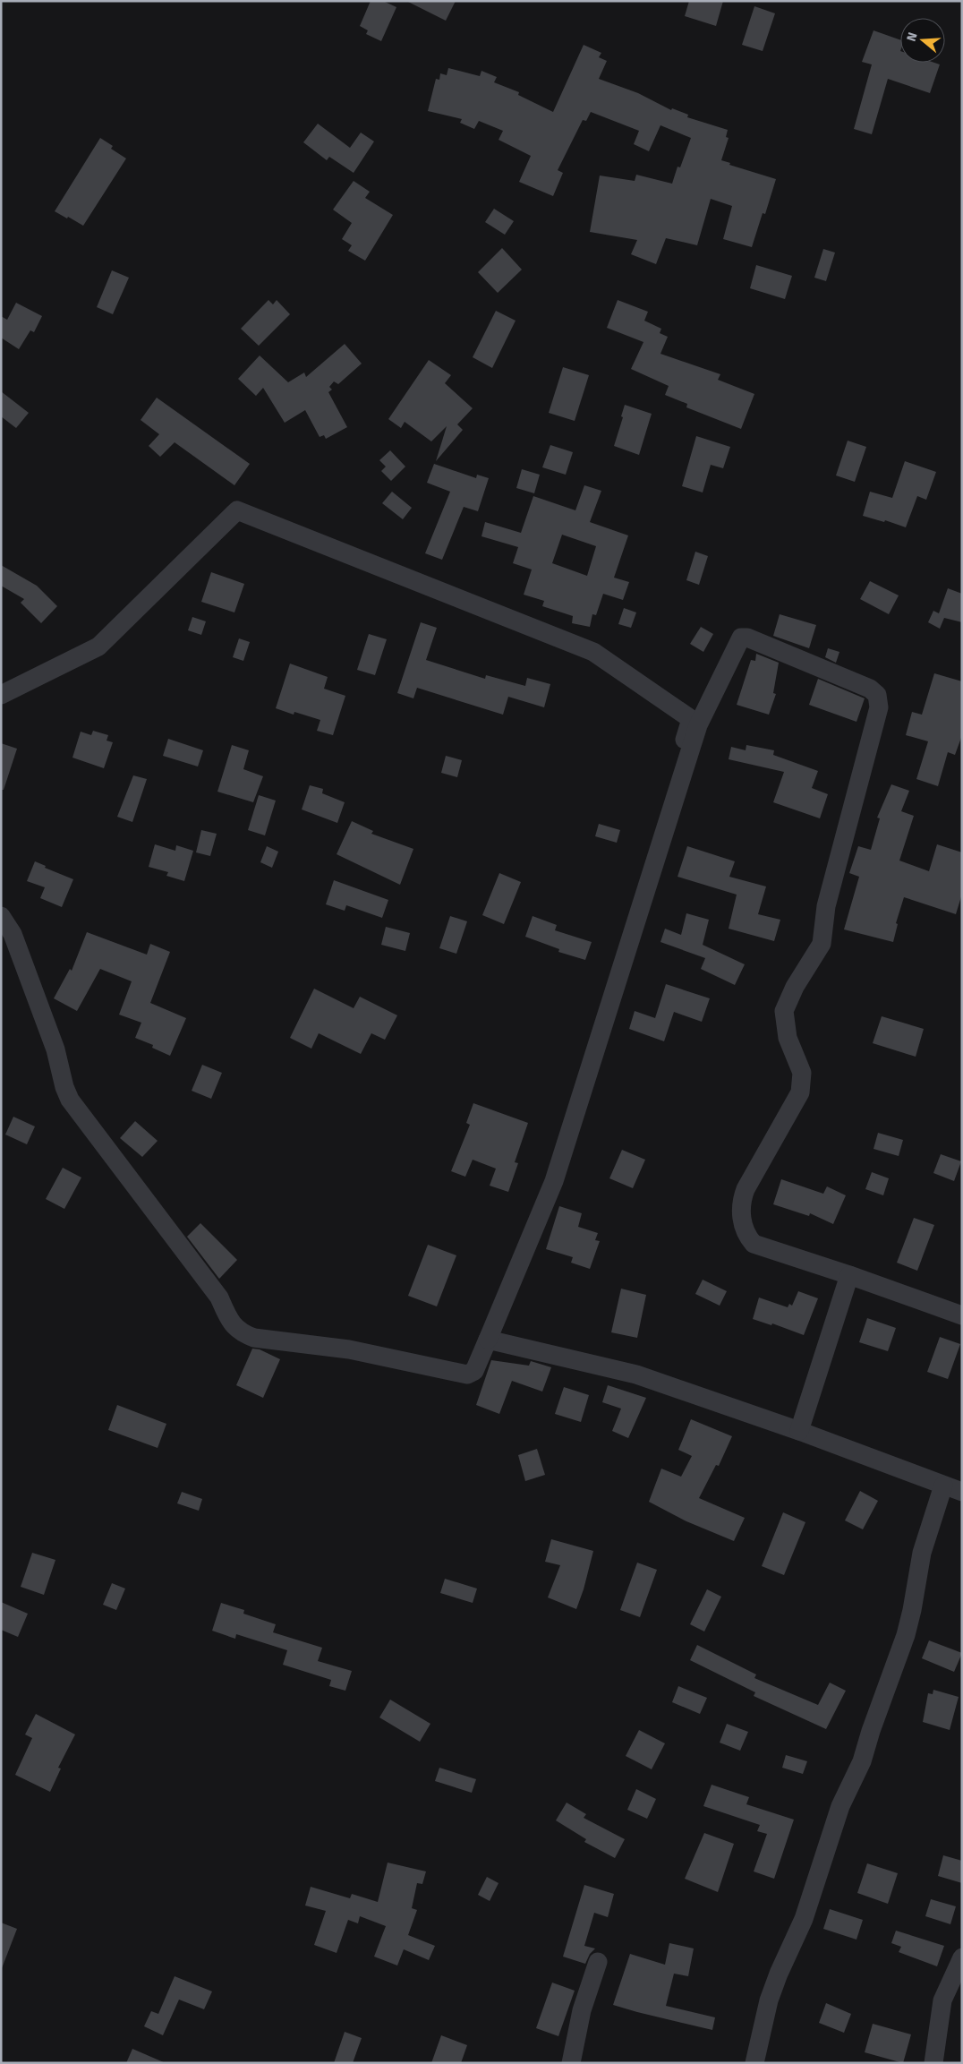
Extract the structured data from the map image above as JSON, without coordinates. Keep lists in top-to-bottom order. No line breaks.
{"north":"left"}
